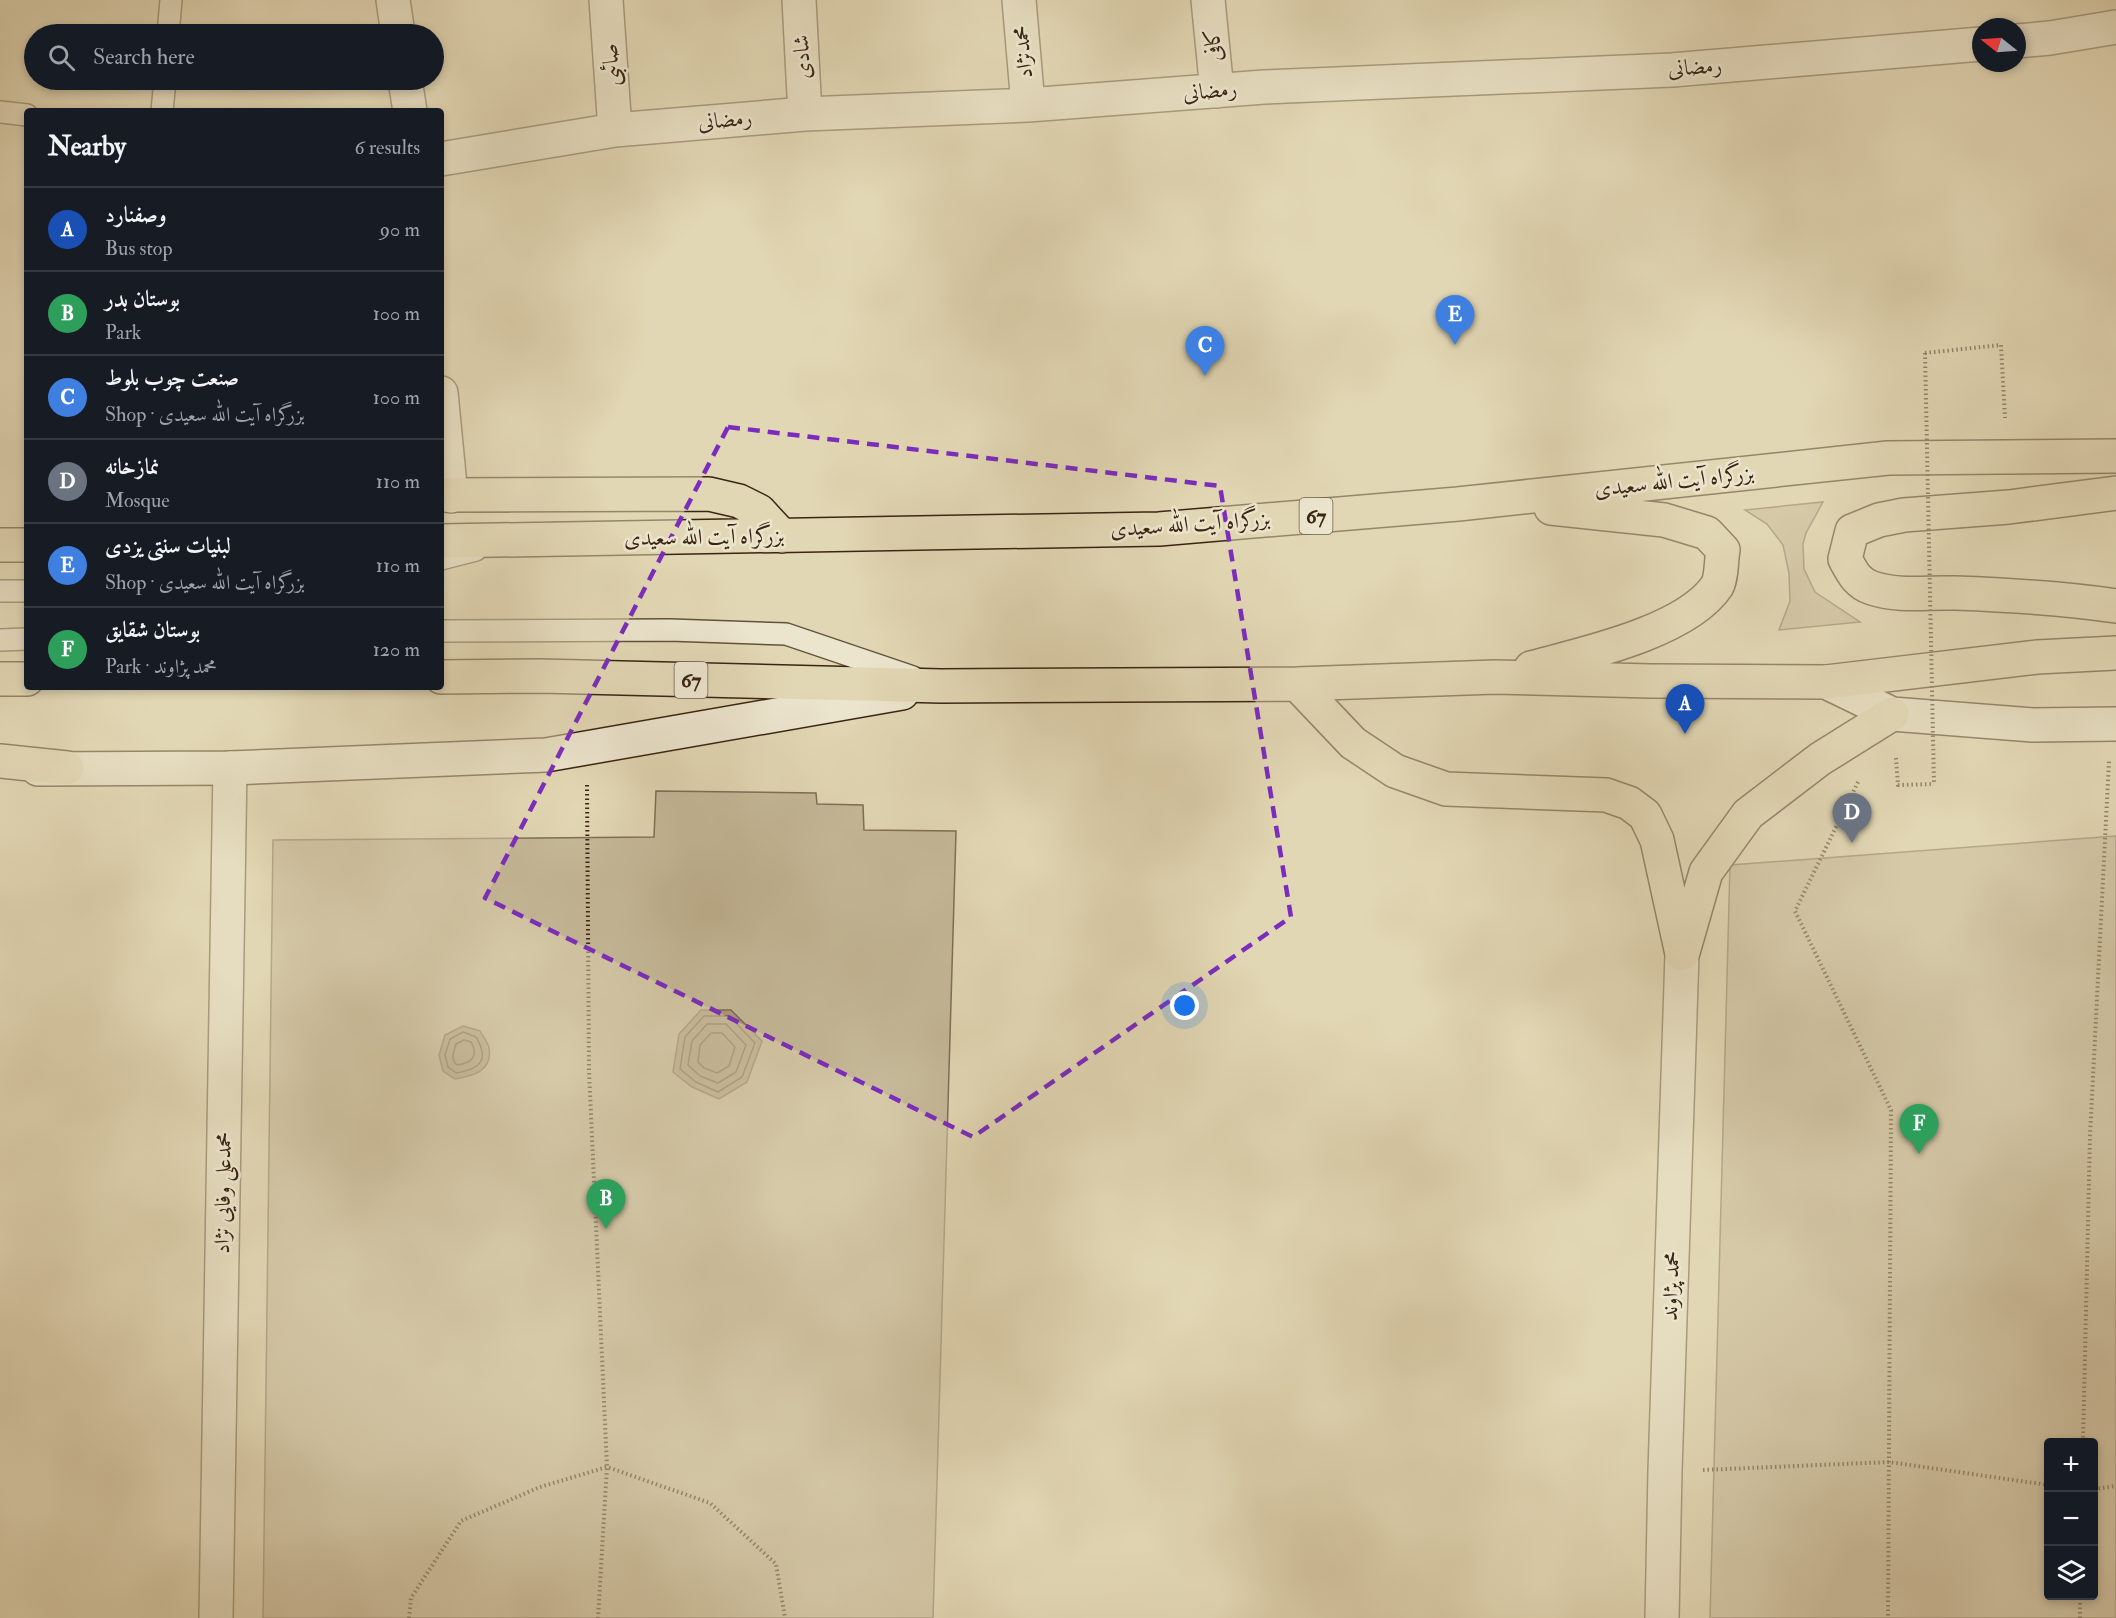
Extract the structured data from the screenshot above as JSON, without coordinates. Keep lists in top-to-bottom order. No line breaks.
{"streets":{"highway":["بزرگراه آیت الله سعیدی","67"],"street":["کافی","محمدنژاد","شادی","صائبی","رمضانی","محمدعلی وفایی نژاد","محمد پژاوند"]},"crossings":[["کافی","رمضانی"],["محمدنژاد","رمضانی"],["شادی","رمضانی"],["صائبی","رمضانی"]],"north":"left","page":{"search":"Search here","heading":["Nearby","6 results"],"list":[{"mark":"A","name":"وصفنارد","note":"Bus stop","value":"90 m"},{"mark":"B","name":"بوستان بدر","note":"Park","value":"100 m"},{"mark":"C","name":"صنعت چوب بلوط","note":"Shop · بزرگراه آیت الله سعیدی","value":"100 m"},{"mark":"D","name":"نمازخانه","note":"Mosque","value":"110 m"},{"mark":"E","name":"لبنیات سنتی یزدی","note":"Shop · بزرگراه آیت الله سعیدی","value":"110 m"},{"mark":"F","name":"بوستان شقایق","note":"Park · محمد پژاوند","value":"120 m"}],"pins":["E","C","A","D","F","B"],"map_buttons":["+","−"]}}
